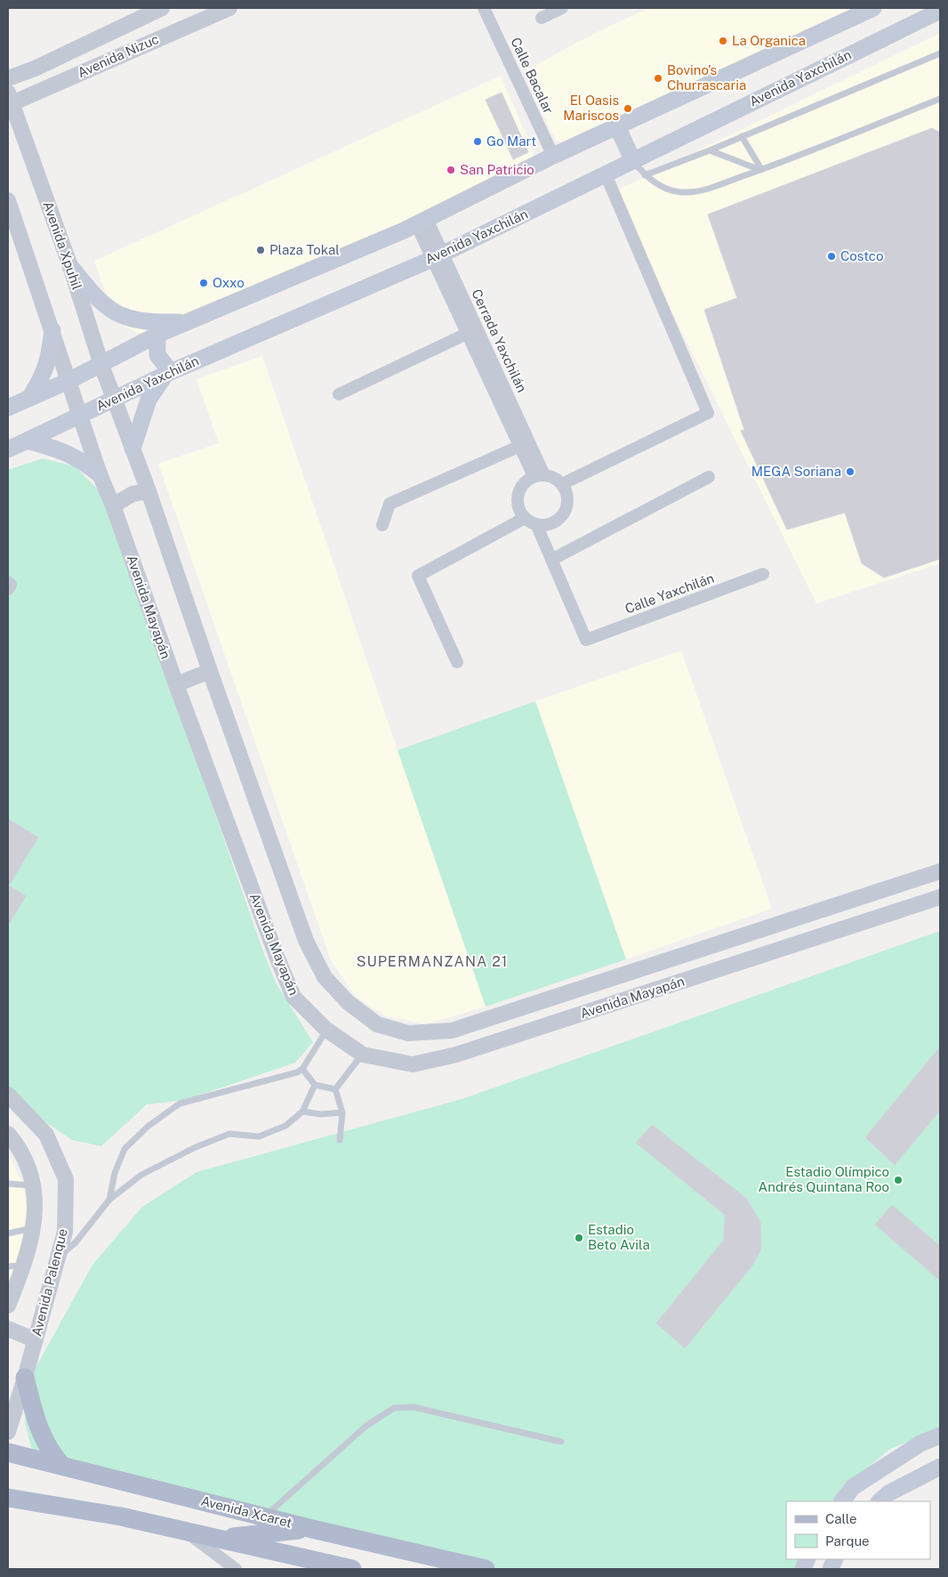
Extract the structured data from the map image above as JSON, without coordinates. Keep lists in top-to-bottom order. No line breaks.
{"streets":{"main road":["Avenida Yaxchilán","Avenida Xcaret"],"street":["Avenida Nizuc","Calle Bacalar","Avenida Xpuhil","Cerrada Yaxchilán","Calle Yaxchilán","Avenida Mayapán","Avenida Palenque"]},"crossings":[["Avenida Nizuc","Avenida Xpuhil"],["Avenida Yaxchilán","Avenida Xpuhil"],["Avenida Yaxchilán","Cerrada Yaxchilán"],["Avenida Yaxchilán","Avenida Mayapán"],["Avenida Xpuhil","Avenida Mayapán"]],"districts":["SUPERMANZANA 21"],"places":["La Organica","Bovino's Churrascaria","El Oasis Mariscos","Go Mart","San Patricio","Plaza Tokal","Costco","Oxxo","MEGA Soriana","Estadio Olímpico Andrés Quintana Roo","Estadio Beto Avila"],"legend":["Calle","Parque"]}
